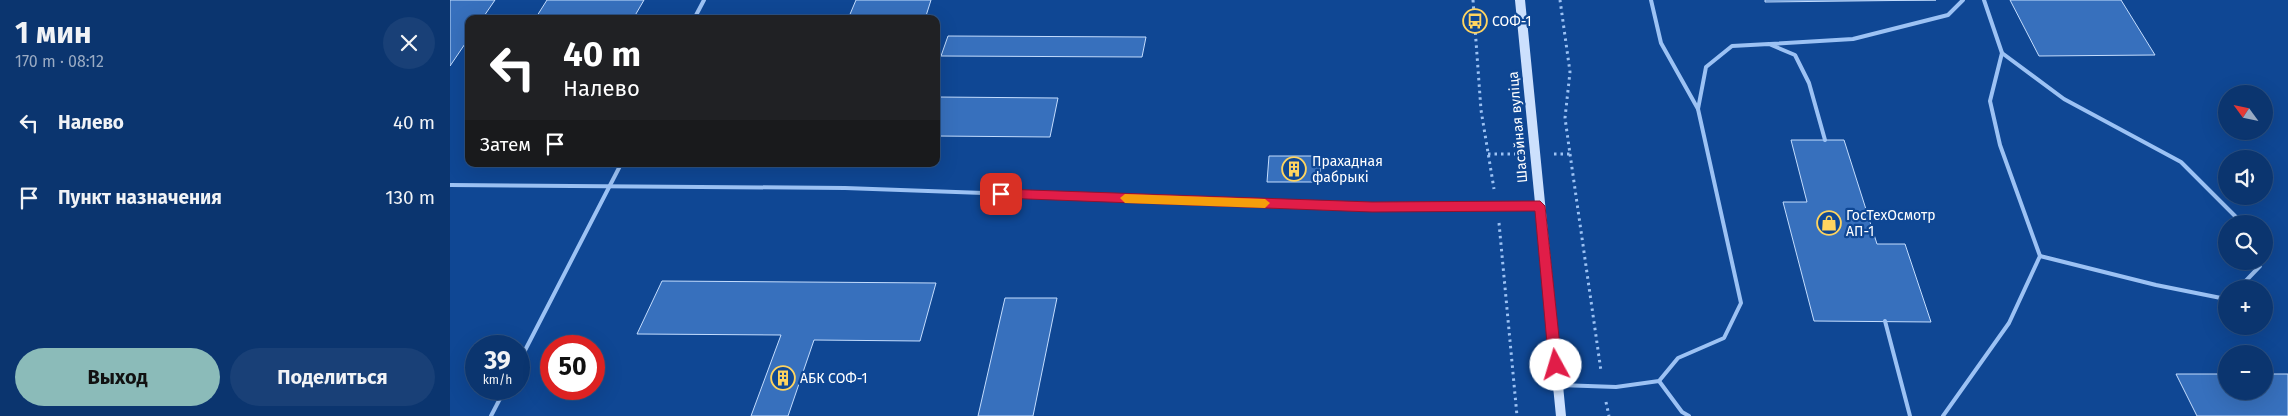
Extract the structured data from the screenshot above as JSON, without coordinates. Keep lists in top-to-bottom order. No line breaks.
{"streets":{"main road":["Шасэйная вуліца"]},"places":{"bus stop":["СОФ-1"],"building":["Прахадная фабрыкі","АБК СОФ-1"],"shop":["ГосТехОсмотр АП-1"]},"north":"top left","page":{"heading":["1 мин","170 m · 08:12"],"turn":["40 m","Налево"],"list":[{"name":"Налево","value":"40 m"},{"name":"Пункт назначения","value":"130 m"}],"map_buttons":["+","−"],"then":"Затем","speed":"39 km/h","limit":"50","buttons":["Выход","Поделиться"]}}
